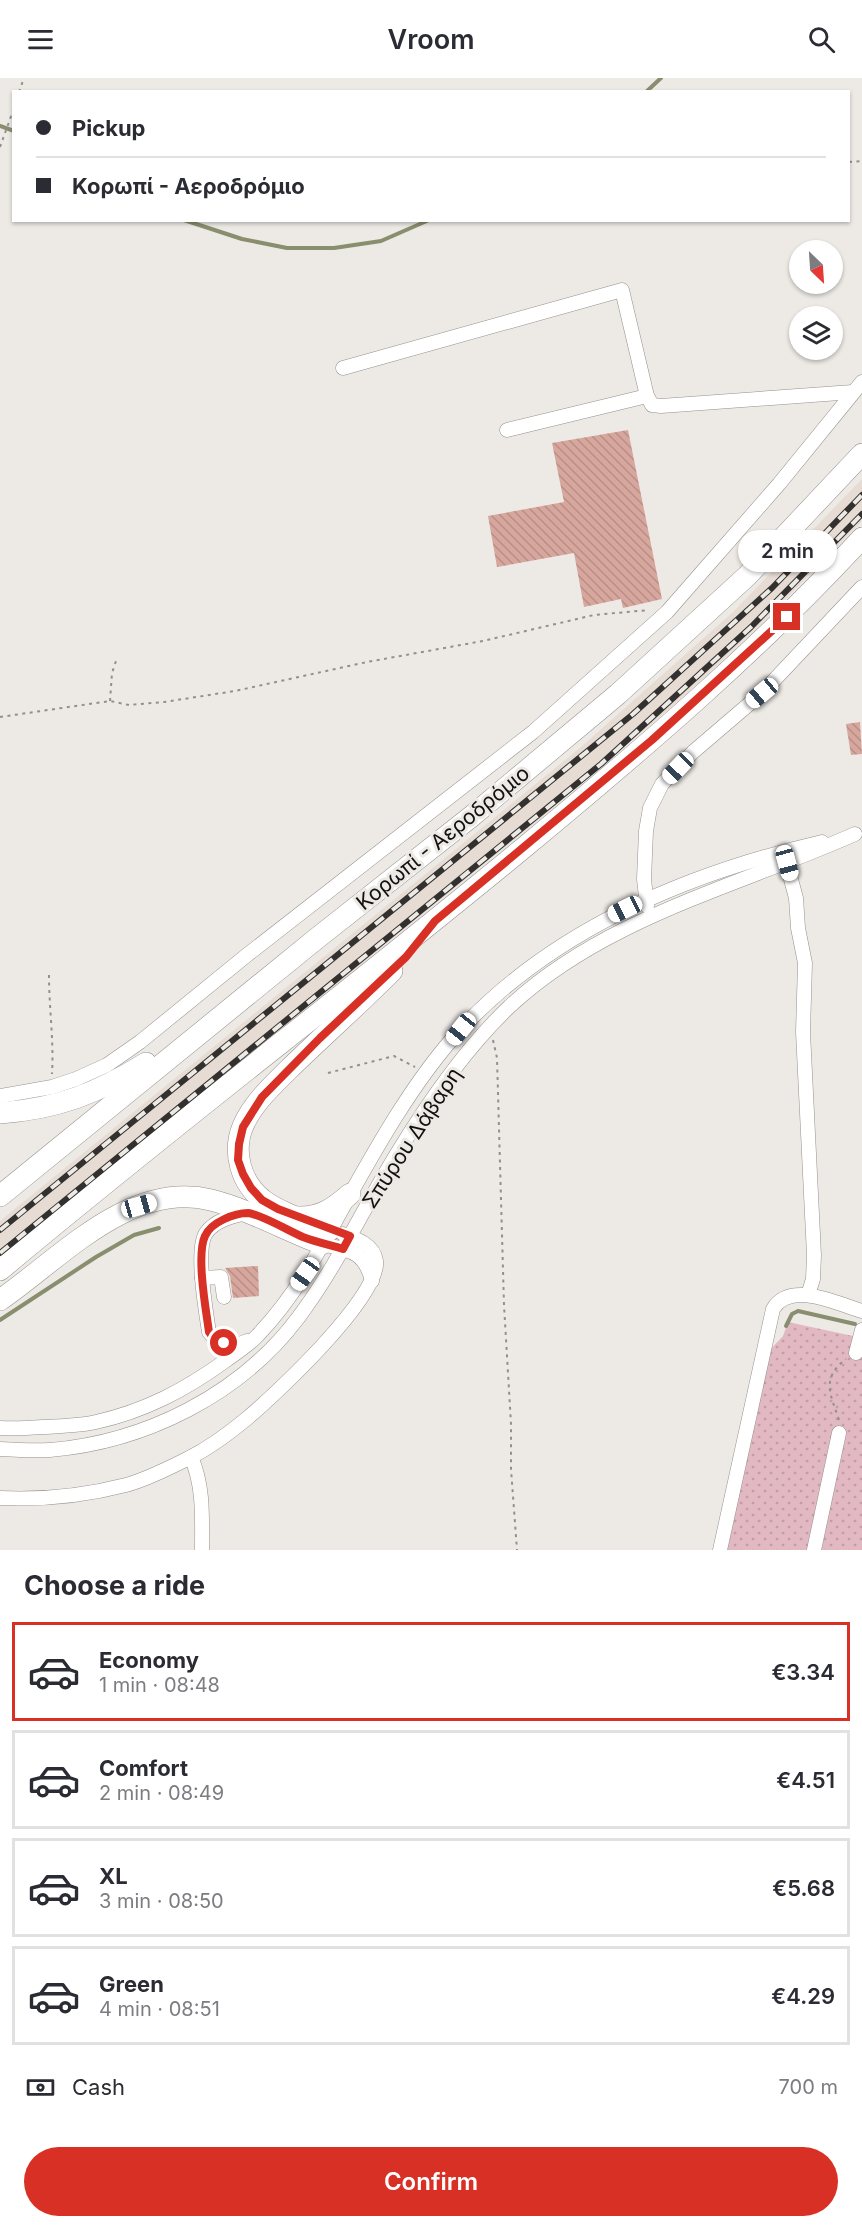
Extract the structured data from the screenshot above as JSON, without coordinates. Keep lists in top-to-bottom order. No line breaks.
{"streets":{"highway":["Κορωπί - Αεροδρόμιο"],"street":["Σπύρου Δάβαρη"]},"north":"bottom right","page":{"header":"Vroom","banner":["Pickup","Κορωπί - Αεροδρόμιο"],"bubble":"2 min","heading":"Choose a ride","list":[{"name":"Economy","note":"1 min · 08:48","value":"€3.34"},{"name":"Comfort","note":"2 min · 08:49","value":"€4.51"},{"name":"XL","note":"3 min · 08:50","value":"€5.68"},{"name":"Green","note":"4 min · 08:51","value":"€4.29"}],"pay":["Cash","700 m"],"buttons":"Confirm"}}
